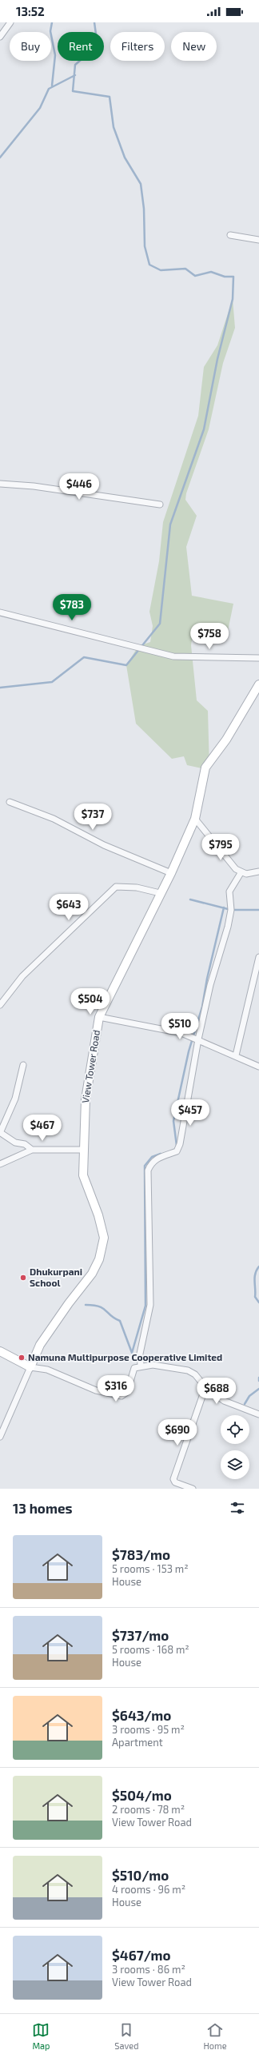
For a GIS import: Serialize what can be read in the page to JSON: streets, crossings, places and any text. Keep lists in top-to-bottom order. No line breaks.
{"streets":{"street":["View Tower Road"]},"places":["Dhukurpani School","Namuna Multipurpose Cooperative Limited"],"page":{"status":"13:52","chip":["Buy","Rent","Filters","New"],"price":["$446","$783","$758","$737","$795","$643","$504","$510","$457","$467","$316","$688","$690"],"heading":"13 homes","list":[{"name":"$783/mo","note":"5 rooms · 153 m² · House"},{"name":"$737/mo","note":"5 rooms · 168 m² · House"},{"name":"$643/mo","note":"3 rooms · 95 m² · Apartment"},{"name":"$504/mo","note":"2 rooms · 78 m² · View Tower Road"},{"name":"$510/mo","note":"4 rooms · 96 m² · House"},{"name":"$467/mo","note":"3 rooms · 86 m² · View Tower Road"}],"tabs":["Map","Saved","Home"]}}
